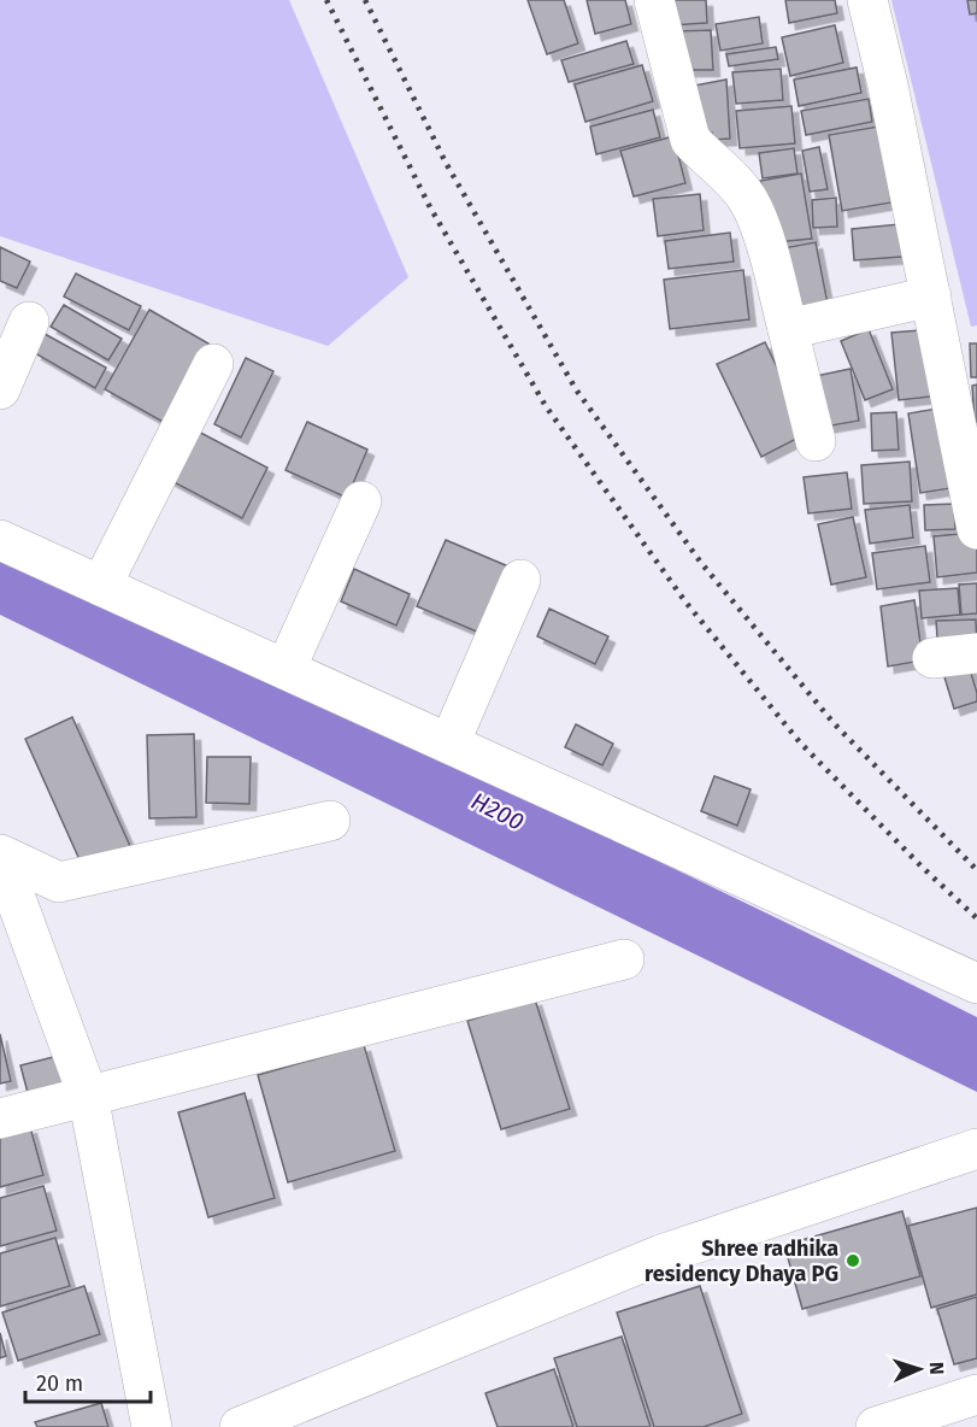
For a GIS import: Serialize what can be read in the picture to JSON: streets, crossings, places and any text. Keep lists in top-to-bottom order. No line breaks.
{"water":["H200"],"places":["Shree radhika residency Dhaya PG"],"scale_bar":"20 m","north":"right"}
